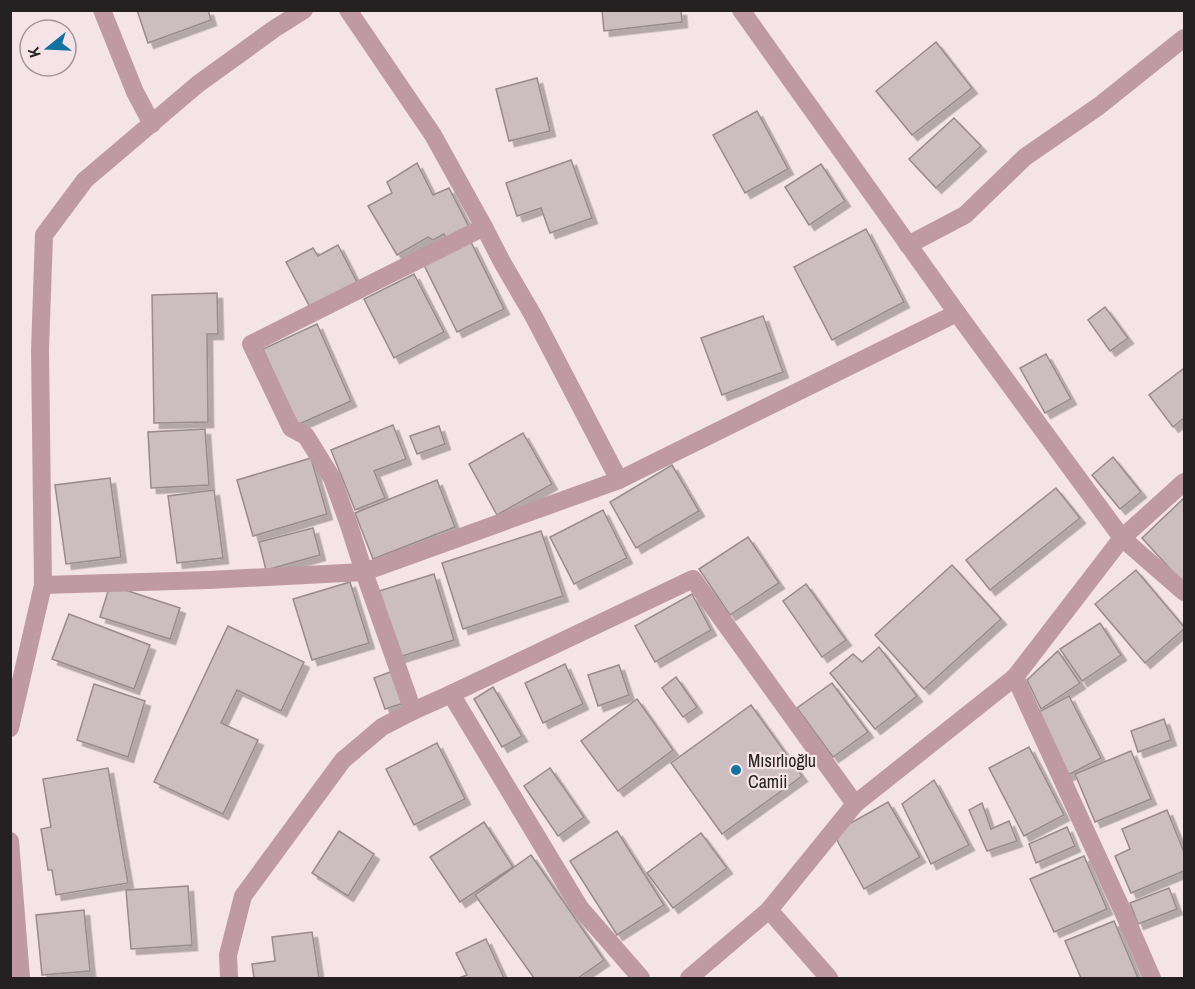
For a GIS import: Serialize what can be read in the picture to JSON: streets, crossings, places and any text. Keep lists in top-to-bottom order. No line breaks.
{"places":["Mısırlıoğlu Camii"],"north":"left"}
